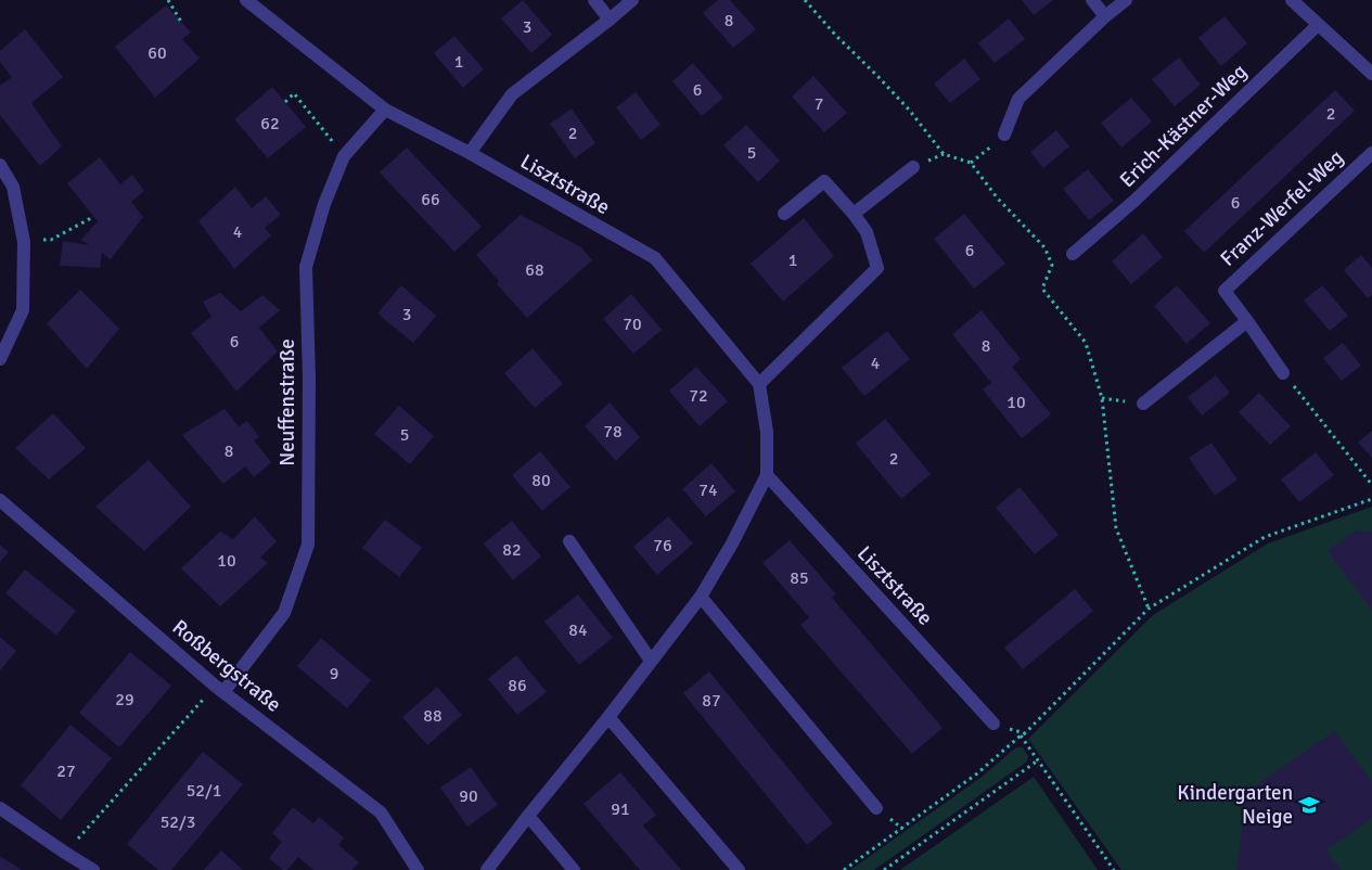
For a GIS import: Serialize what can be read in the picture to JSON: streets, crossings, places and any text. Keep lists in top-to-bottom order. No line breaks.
{"streets":{"street":["Erich-Kästner-Weg","Lisztstraße","Franz-Werfel-Weg","Neuffenstraße","Roßbergstraße"]},"crossings":[["Lisztstraße","Neuffenstraße"],["Neuffenstraße","Roßbergstraße"]],"places":{"school or university":["Kindergarten Neige"]},"house_numbers":["8","3","60","1","6","7","2","62","2","5","66","6","4","6","1","68","3","70","6","8","4","72","10","78","5","8","2","80","74","76","82","10","85","84","9","86","29","87","88","27","52/1","90","91","52/3"]}
